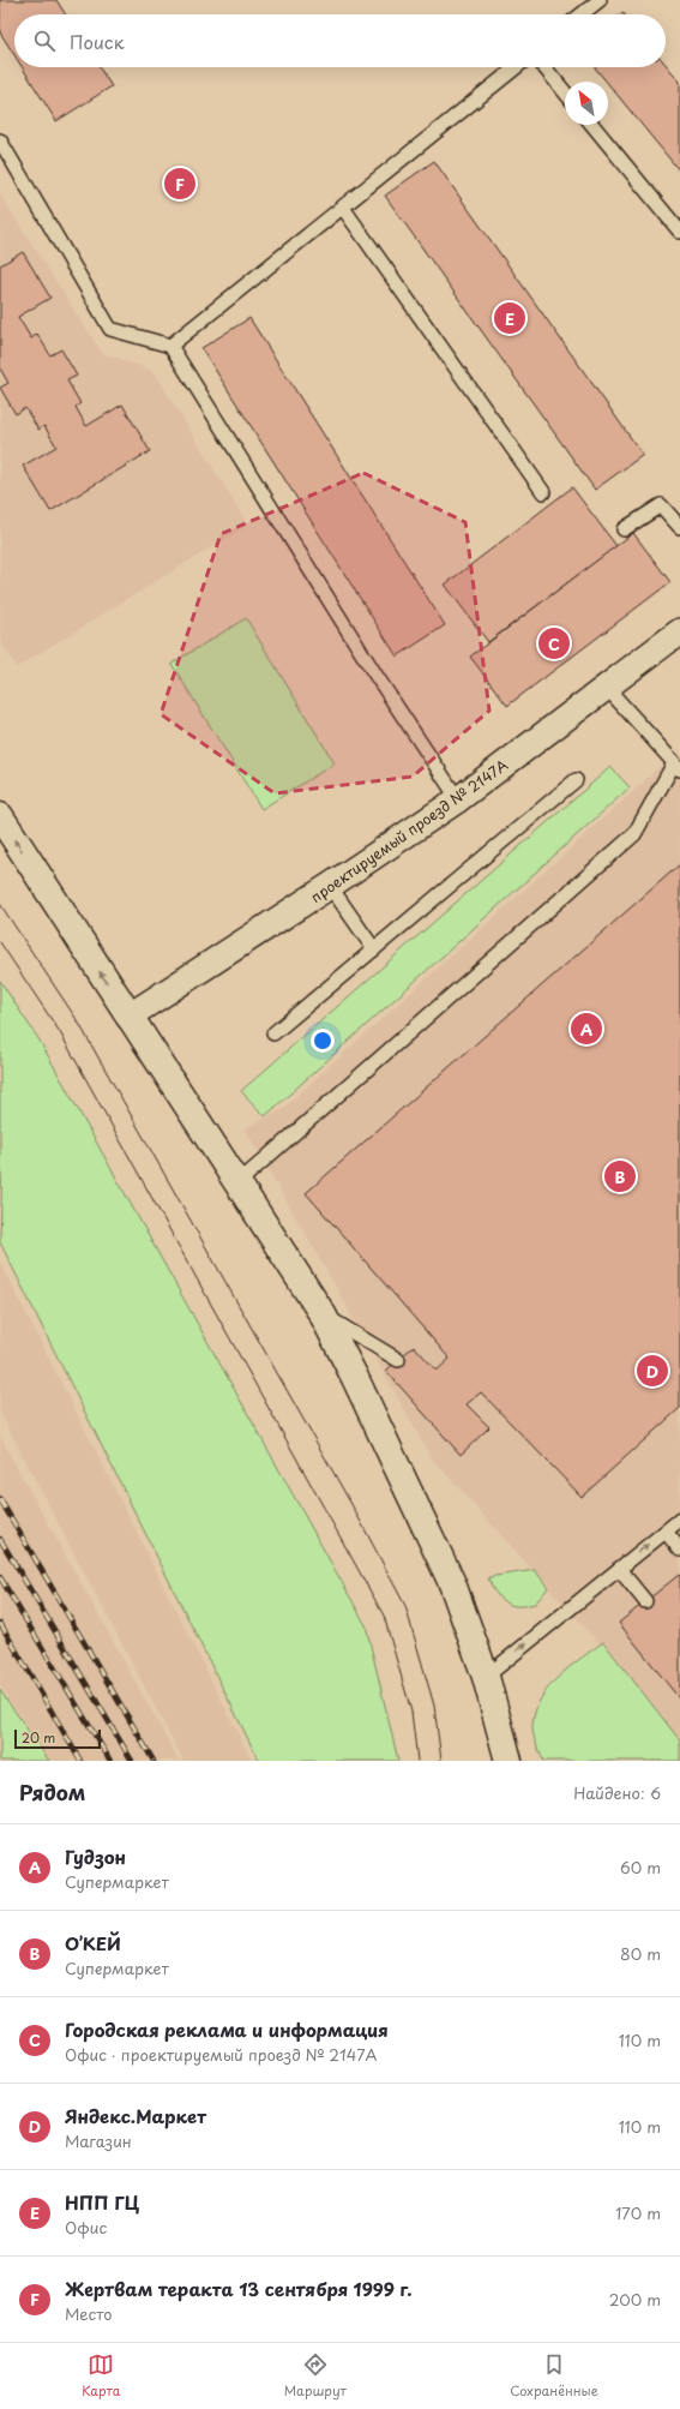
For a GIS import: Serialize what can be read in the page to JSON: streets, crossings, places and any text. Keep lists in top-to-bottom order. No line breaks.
{"streets":{"street":["проектируемый проезд № 2147А"]},"scale_bar":"20 m","north":"top left","page":{"search":"Поиск","pins":["F","E","C","A","B","D"],"scale":"20 m","heading":["Рядом","Найдено: 6"],"list":[{"mark":"A","name":"Гудзон","note":"Супермаркет","value":"60 m"},{"mark":"B","name":"О’КЕЙ","note":"Супермаркет","value":"80 m"},{"mark":"C","name":"Городская реклама и информация","note":"Офис · проектируемый проезд № 2147А","value":"110 m"},{"mark":"D","name":"Яндекс.Маркет","note":"Магазин","value":"110 m"},{"mark":"E","name":"НПП ГЦ","note":"Офис","value":"170 m"},{"mark":"F","name":"Жертвам теракта 13 сентября 1999 г.","note":"Место","value":"200 m"}],"nav":["Карта","Маршрут","Сохранённые"]}}
